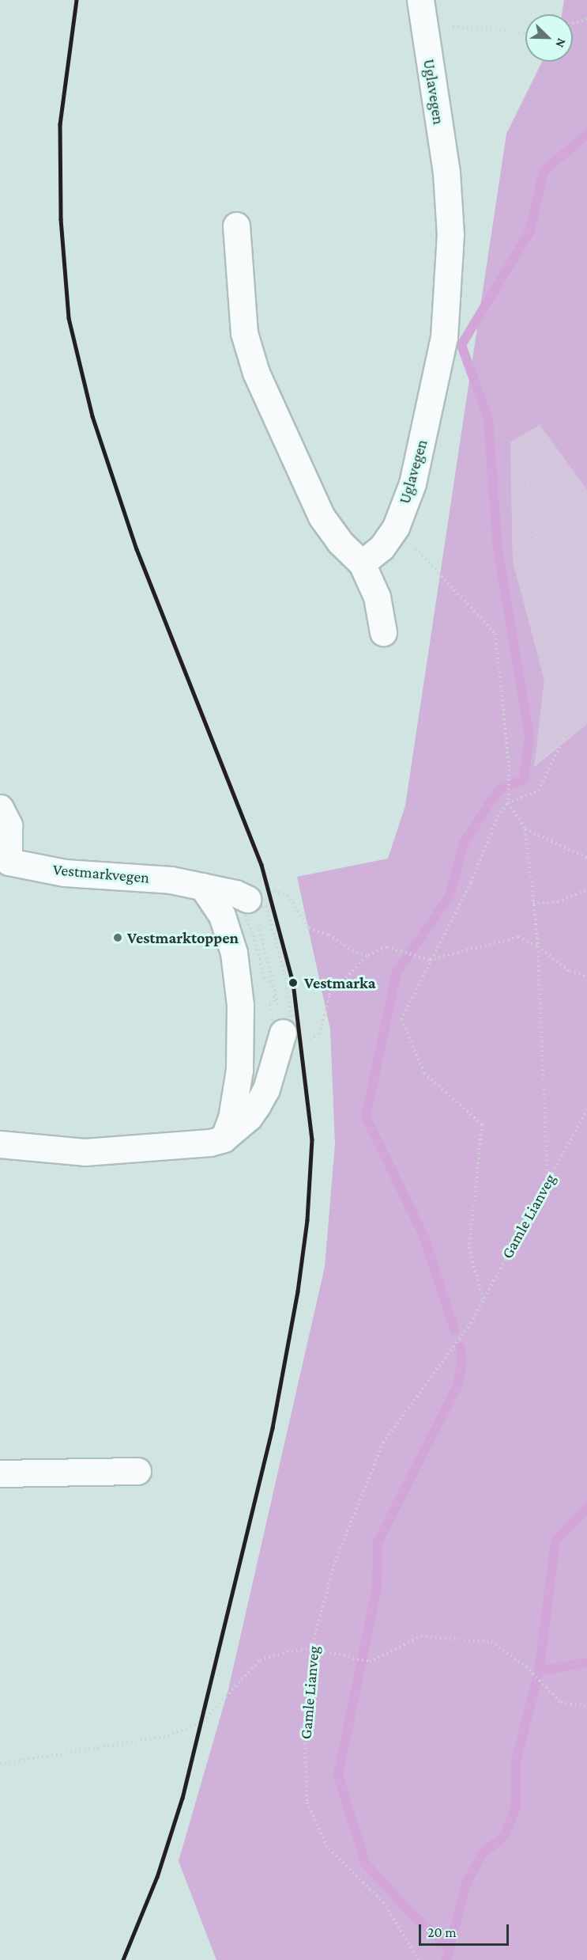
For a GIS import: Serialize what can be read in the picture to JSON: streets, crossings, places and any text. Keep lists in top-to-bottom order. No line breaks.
{"streets":{"street":["Uglavegen","Vestmarkvegen"],"path":["Gamle Lianveg"]},"places":["Vestmarktoppen","Vestmarka"],"scale_bar":"20 m","north":"bottom right"}
